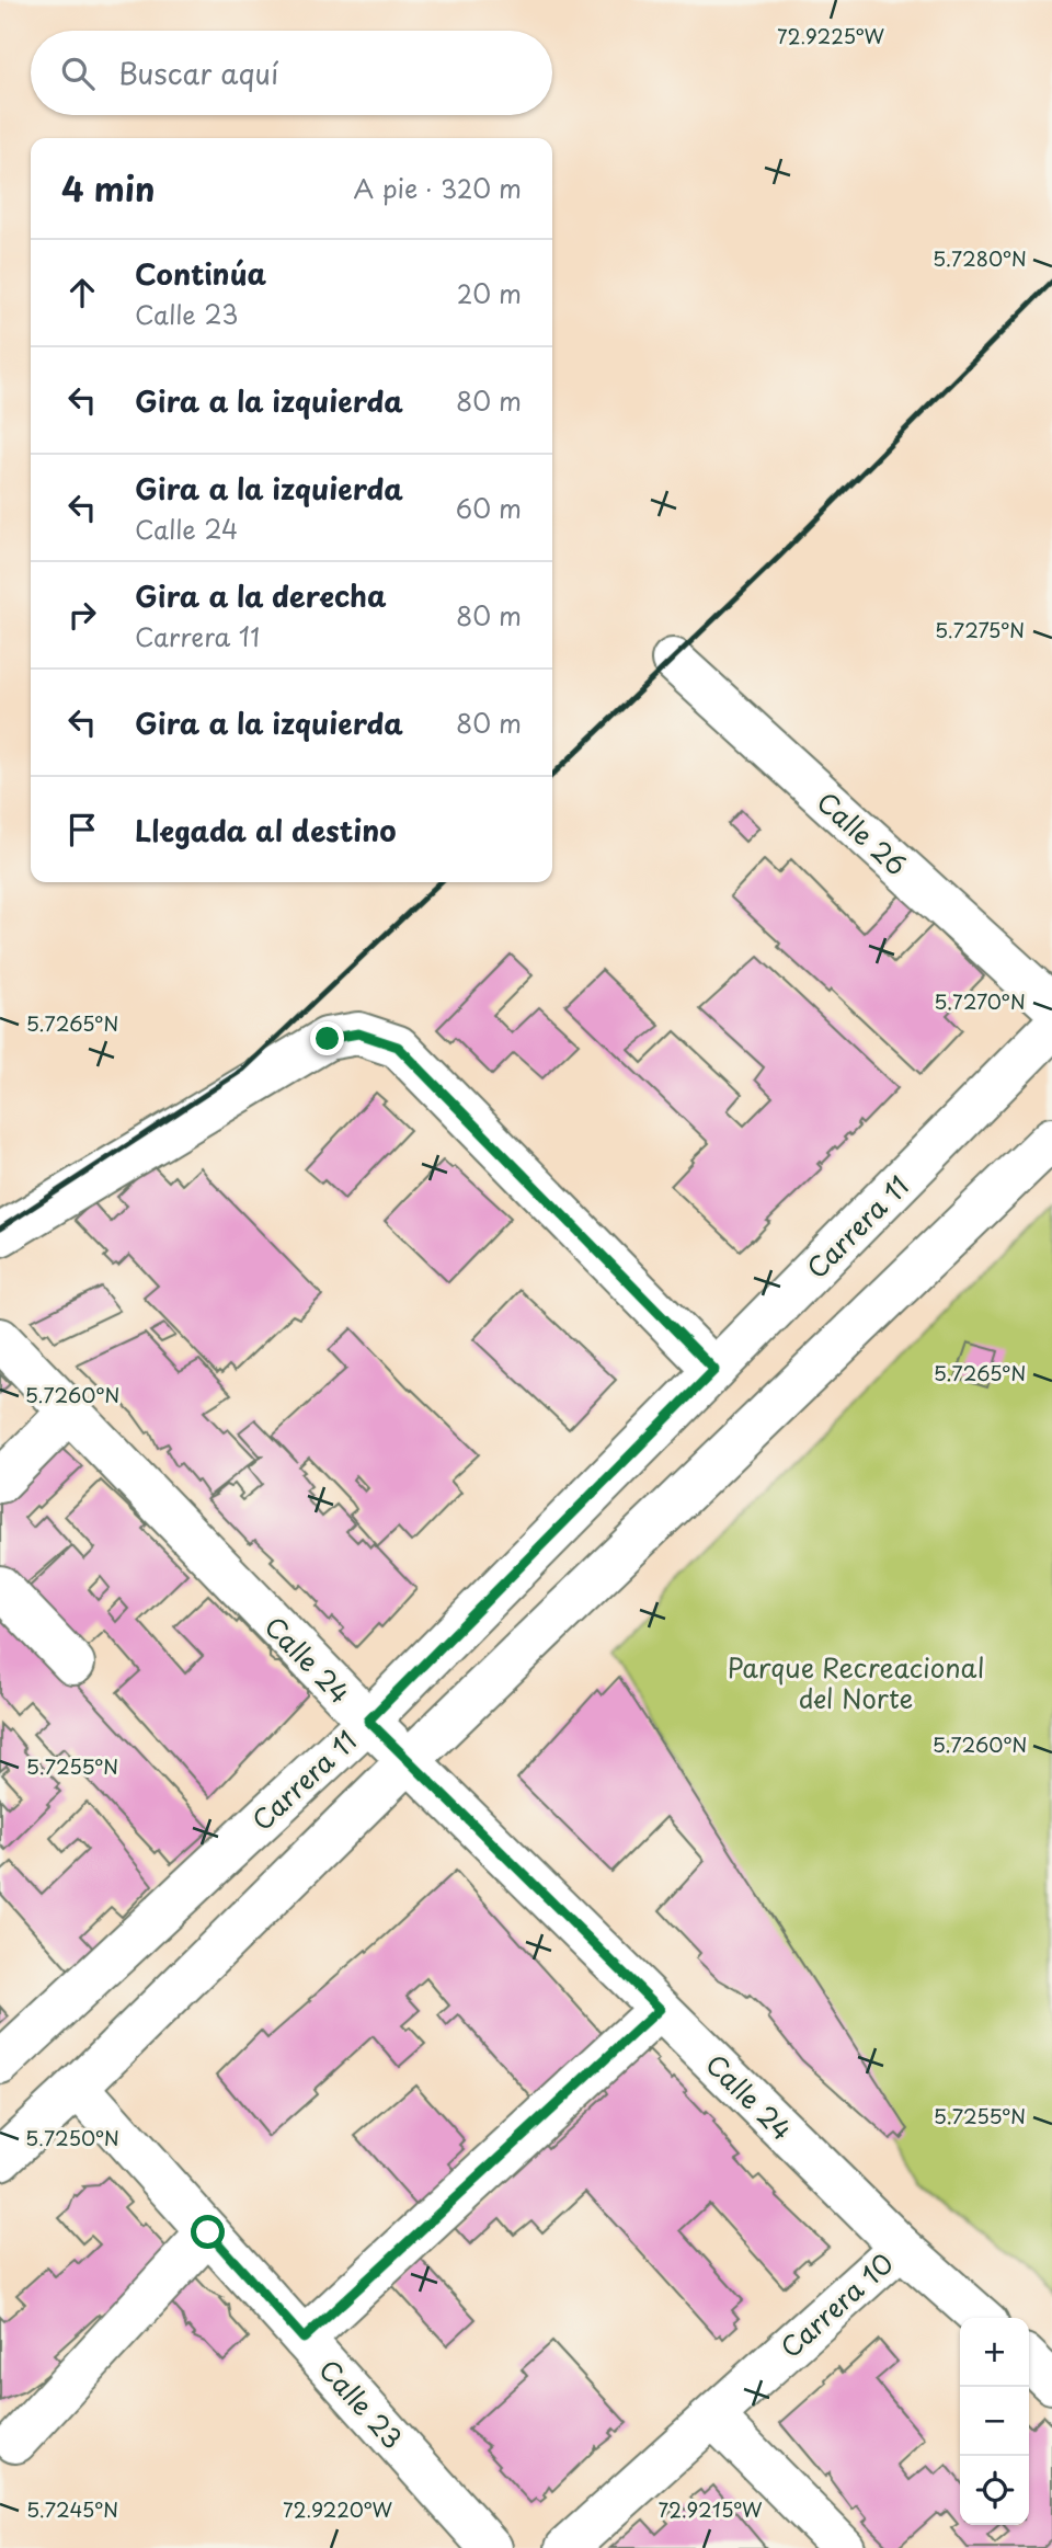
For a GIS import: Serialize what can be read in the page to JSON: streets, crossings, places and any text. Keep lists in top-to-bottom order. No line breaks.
{"streets":{"street":["Calle 26","Carrera 11","Calle 24","Carrera 10","Calle 23"]},"crossings":[["Carrera 11","Calle 24"],["Calle 24","Carrera 10"]],"parks":["Parque Recreacional del Norte"],"page":{"search":"Buscar aquí","heading":["4 min","A pie · 320 m"],"list":[["Continúa","Calle 23","20 m"],["Gira a la izquierda","80 m"],["Gira a la izquierda","Calle 24","60 m"],["Gira a la derecha","Carrera 11","80 m"],["Gira a la izquierda","80 m"],"Llegada al destino"],"map_buttons":["+","−"]},"coordinates":["72.9225°W","5.7280°N","5.7275°N","5.7270°N","5.7265°N","5.7260°N","5.7255°N","5.7250°N","5.7245°N","72.9220°W","72.9215°W"]}
